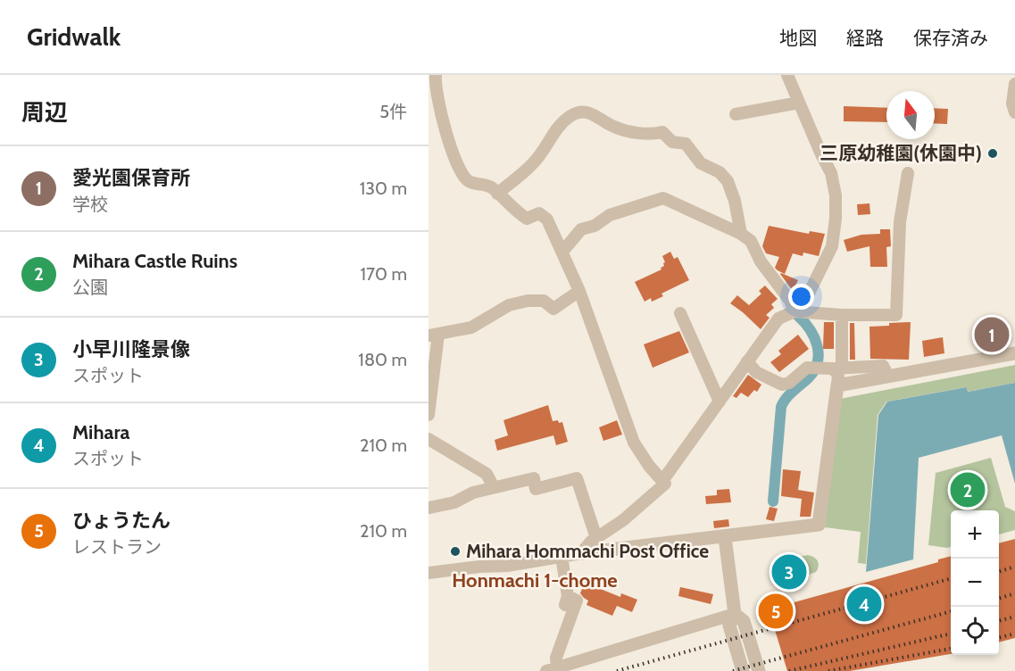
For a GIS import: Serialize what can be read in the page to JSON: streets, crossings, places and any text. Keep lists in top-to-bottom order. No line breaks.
{"districts":["Honmachi 1-chome"],"places":["三原幼稚園(休園中)","Mihara Hommachi Post Office"],"north":"top","page":{"header":"Gridwalk","nav":["地図","経路","保存済み"],"heading":["周辺","5件"],"list":[{"mark":"1","name":"愛光園保育所","note":"学校","value":"130 m"},{"mark":"2","name":"Mihara Castle Ruins","note":"公園","value":"170 m"},{"mark":"3","name":"小早川隆景像","note":"スポット","value":"180 m"},{"mark":"4","name":"Mihara","note":"スポット","value":"210 m"},{"mark":"5","name":"ひょうたん","note":"レストラン","value":"210 m"}],"pins":["1","2","3","4","5"],"map_buttons":["+","−"]}}
